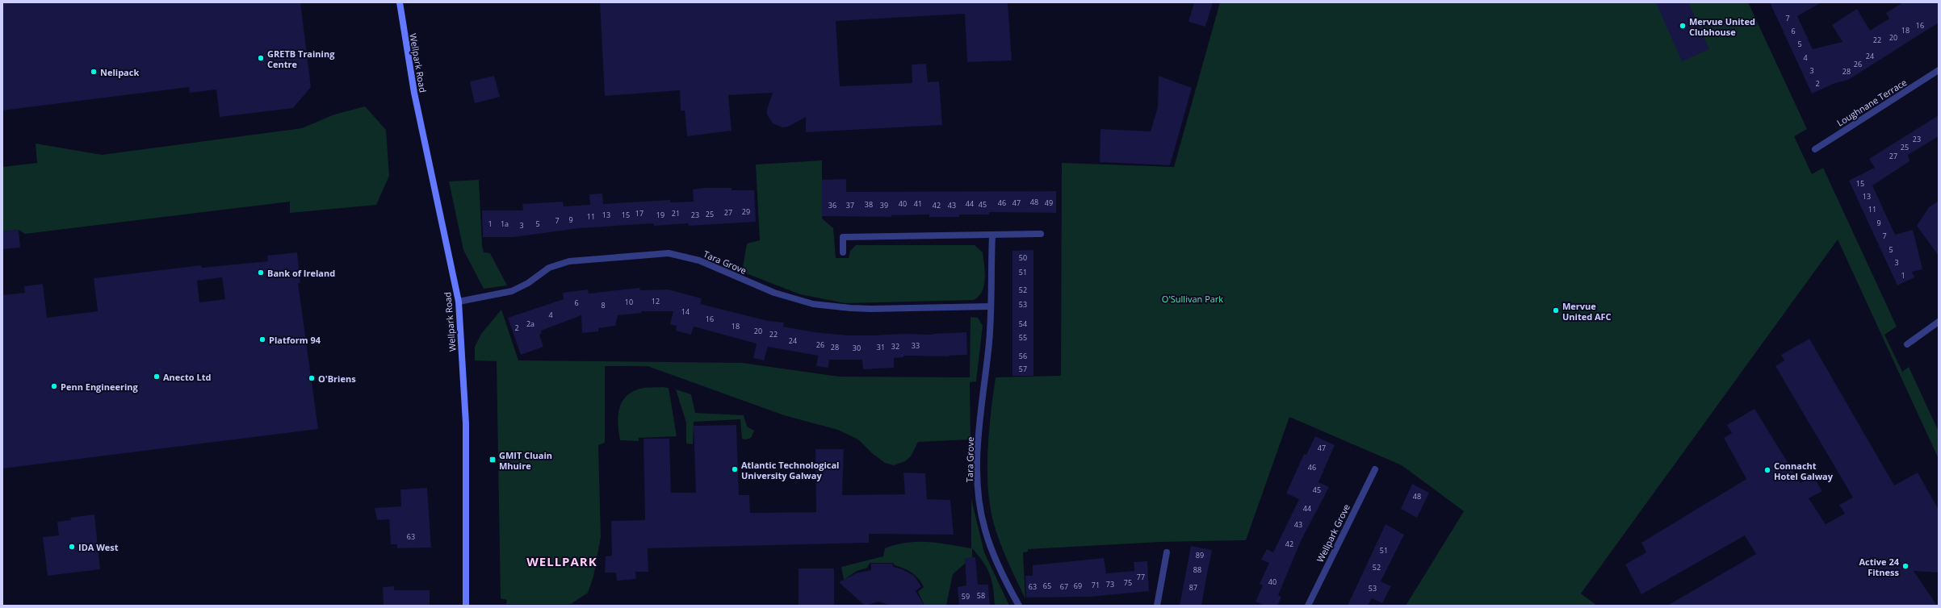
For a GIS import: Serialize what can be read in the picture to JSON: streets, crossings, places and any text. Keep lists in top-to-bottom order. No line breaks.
{"streets":{"main road":["Wellpark Road"],"street":["Loughnane Terrace","Tara Grove","Wellpark Grove"]},"crossings":[["Wellpark Road","Tara Grove"]],"districts":["WELLPARK"],"parks":["O'Sullivan Park"],"places":{"other":["Mervue United Clubhouse","GRETB Training Centre","Nelipack","Bank of Ireland","Mervue United AFC","Platform 94","Anecto Ltd","O'Briens","Penn Engineering","Atlantic Technological University Galway","Connacht Hotel Galway","IDA West","Active 24 Fitness"],"transit":["GMIT Cluain Mhuire"]},"house_numbers":["7","16","18","6","20","22","5","24","4","26","3","28","2","23","25","27","15","13","48","46","47","49","40","41","44","38","45","36","37","39","42","43","11","29","27","17","21","25","13","15","19","23","11","9","7","9","1","1a","5","3","7","5","50","3","51","1","52","12","10","6","53","8","14","4","16","2a","54","18","2","20","22","55","24","26","33","32","28","31","30","56","57","47","46","45","48","44","43","63","42","51","89","52","88","77","40","75","73","71","65","69","63","67","87","53","58","59"]}
